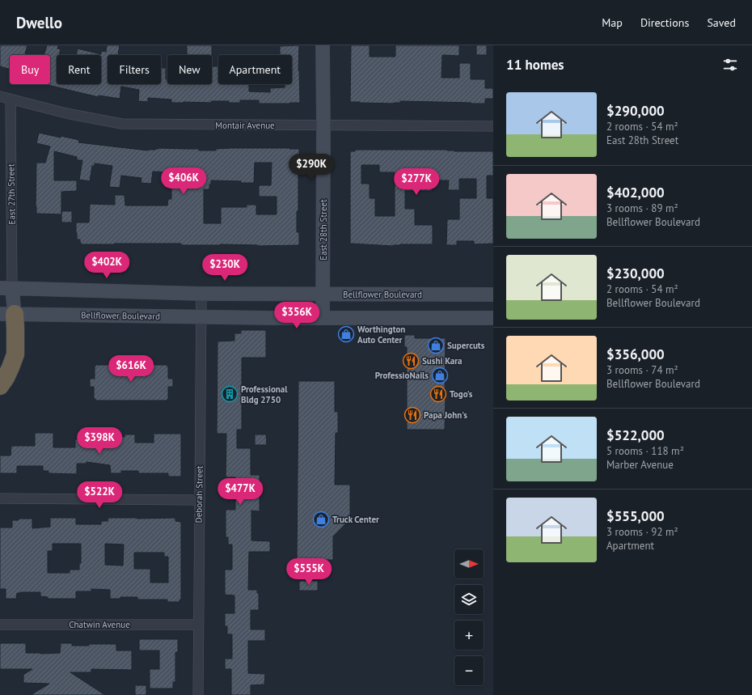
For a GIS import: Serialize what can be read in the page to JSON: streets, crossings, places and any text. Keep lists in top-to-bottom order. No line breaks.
{"streets":{"main road":["East 28th Street","Bellflower Boulevard"],"street":["Montair Avenue","East 27th Street","Deborah Street","Chatwin Avenue"]},"crossings":[["Montair Avenue","East 27th Street"],["Montair Avenue","East 28th Street"],["East 27th Street","Bellflower Boulevard"],["East 28th Street","Bellflower Boulevard"],["Bellflower Boulevard","Deborah Street"],["Deborah Street","Chatwin Avenue"]],"places":{"shop":["Worthington Auto Center","Supercuts","ProfessioNails","Truck Center"],"restaurant":["Sushi Kara","Togo's","Papa John's"],"building":["Professional Bldg 2750"]},"north":"right","page":{"header":"Dwello","nav":["Map","Directions","Saved"],"heading":"11 homes","chip":["Buy","Rent","Filters","New","Apartment"],"list":[{"name":"$290,000","note":"2 rooms · 54 m² · East 28th Street"},{"name":"$402,000","note":"3 rooms · 89 m² · Bellflower Boulevard"},{"name":"$230,000","note":"2 rooms · 54 m² · Bellflower Boulevard"},{"name":"$356,000","note":"3 rooms · 74 m² · Bellflower Boulevard"},{"name":"$522,000","note":"5 rooms · 118 m² · Marber Avenue"},{"name":"$555,000","note":"3 rooms · 92 m² · Apartment"}],"price":["$290K","$406K","$277K","$402K","$230K","$356K","$616K","$398K","$477K","$522K","$555K"],"map_buttons":["+","−"]}}
